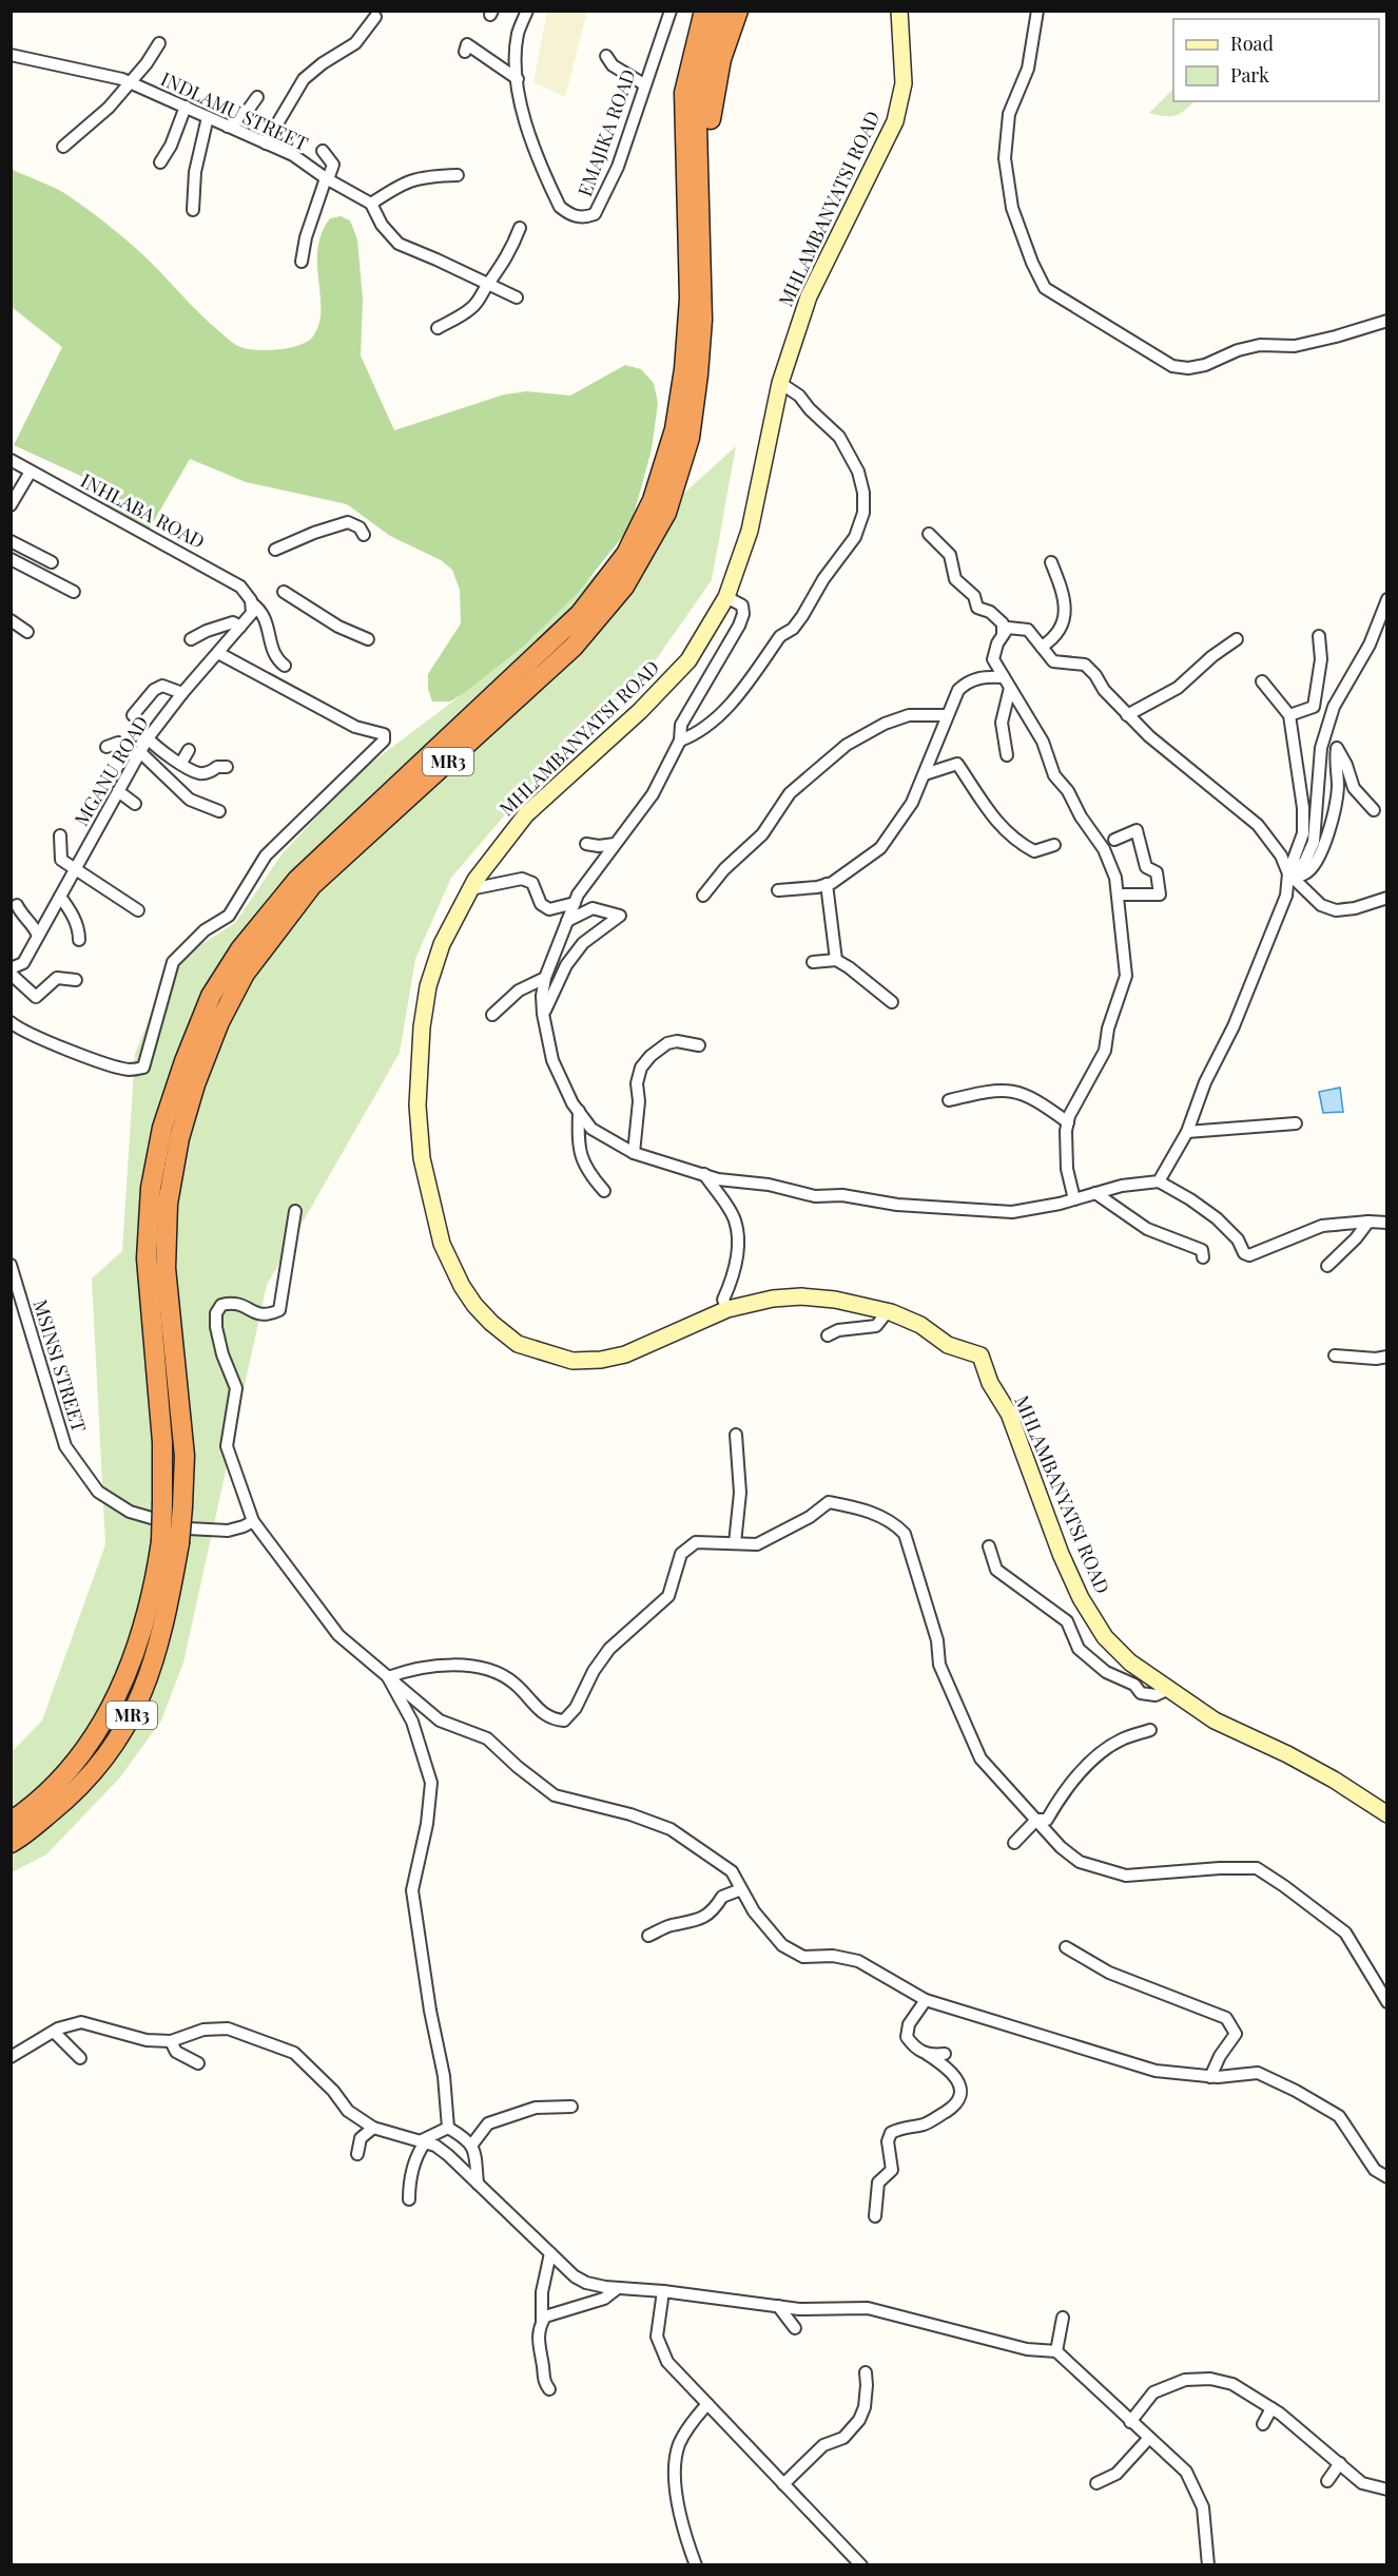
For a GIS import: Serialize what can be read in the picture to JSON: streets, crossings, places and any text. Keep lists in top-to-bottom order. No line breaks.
{"streets":{"highway":["MR3"],"main road":["MHLAMBANYATSI ROAD"],"street":["INDLAMU STREET","EMAJIKA ROAD","INHLABA ROAD","MGANU ROAD","MSINSI STREET"]},"crossings":[["INHLABA ROAD","MGANU ROAD"]],"legend":["Road","Park"]}
